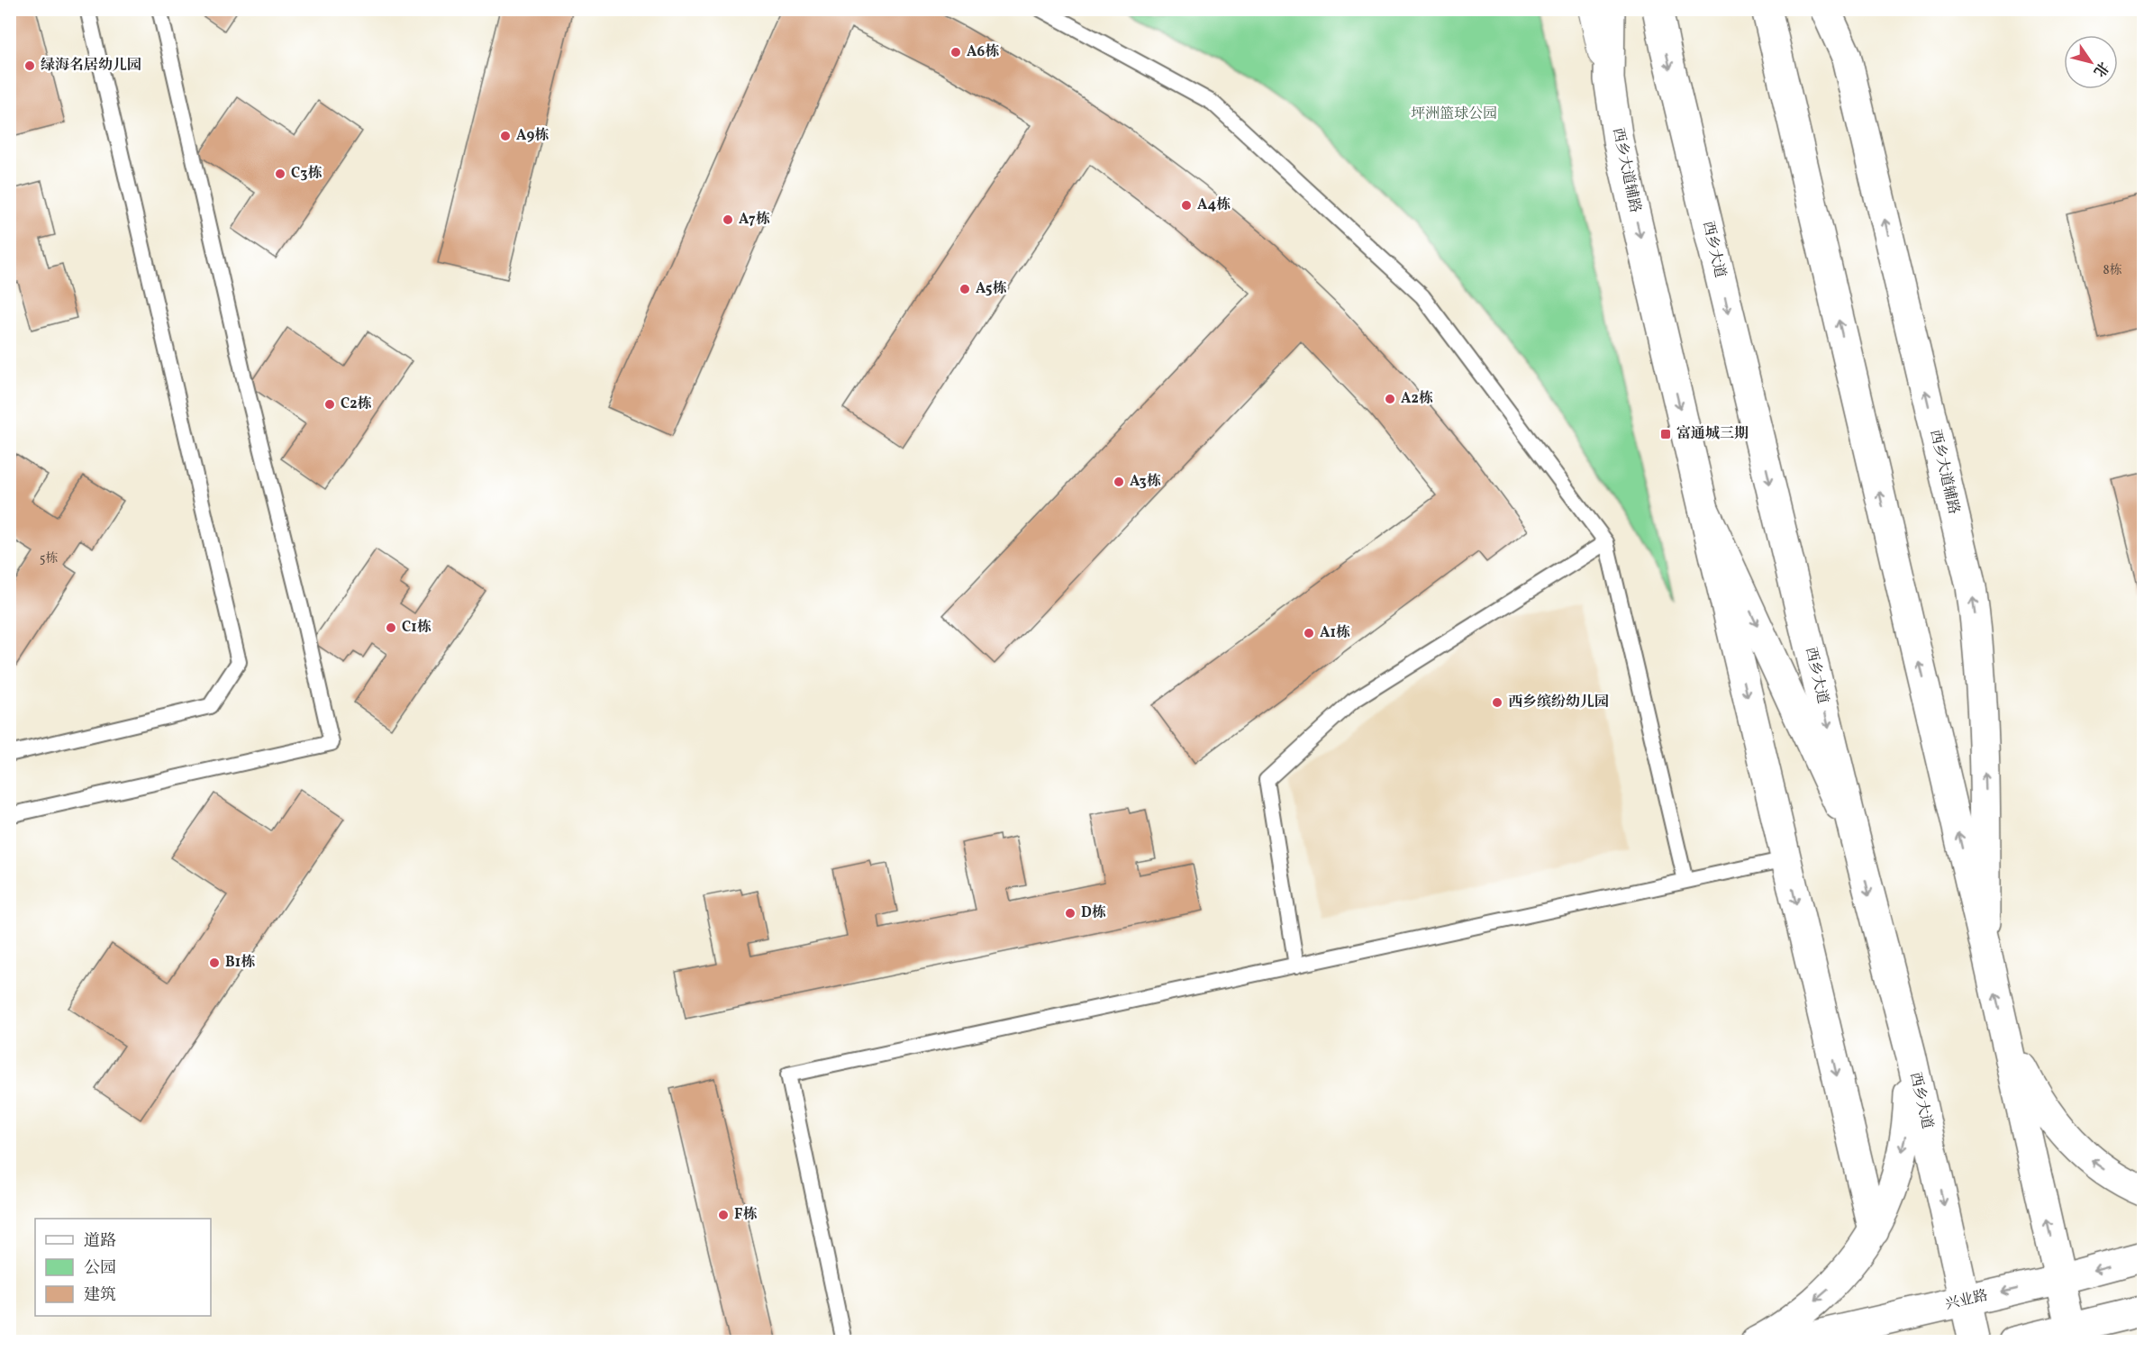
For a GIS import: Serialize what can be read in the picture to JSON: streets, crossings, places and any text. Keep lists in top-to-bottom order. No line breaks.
{"streets":{"main road":["西乡大道辅路","西乡大道","兴业路"]},"crossings":[["西乡大道辅路","西乡大道"],["西乡大道","兴业路"]],"parks":["坪洲篮球公园"],"places":{"other":["A6栋","绿海名居幼儿园","A9栋","C3栋","A4栋","A7栋","A5栋","A2栋","C2栋","A3栋","C1栋","A1栋","西乡缤纷幼儿园","D栋","B1栋","F栋"],"transit":["富通城三期"]},"house_numbers":["8栋","5栋"],"legend":["道路","公园","建筑"],"north":"bottom right"}
